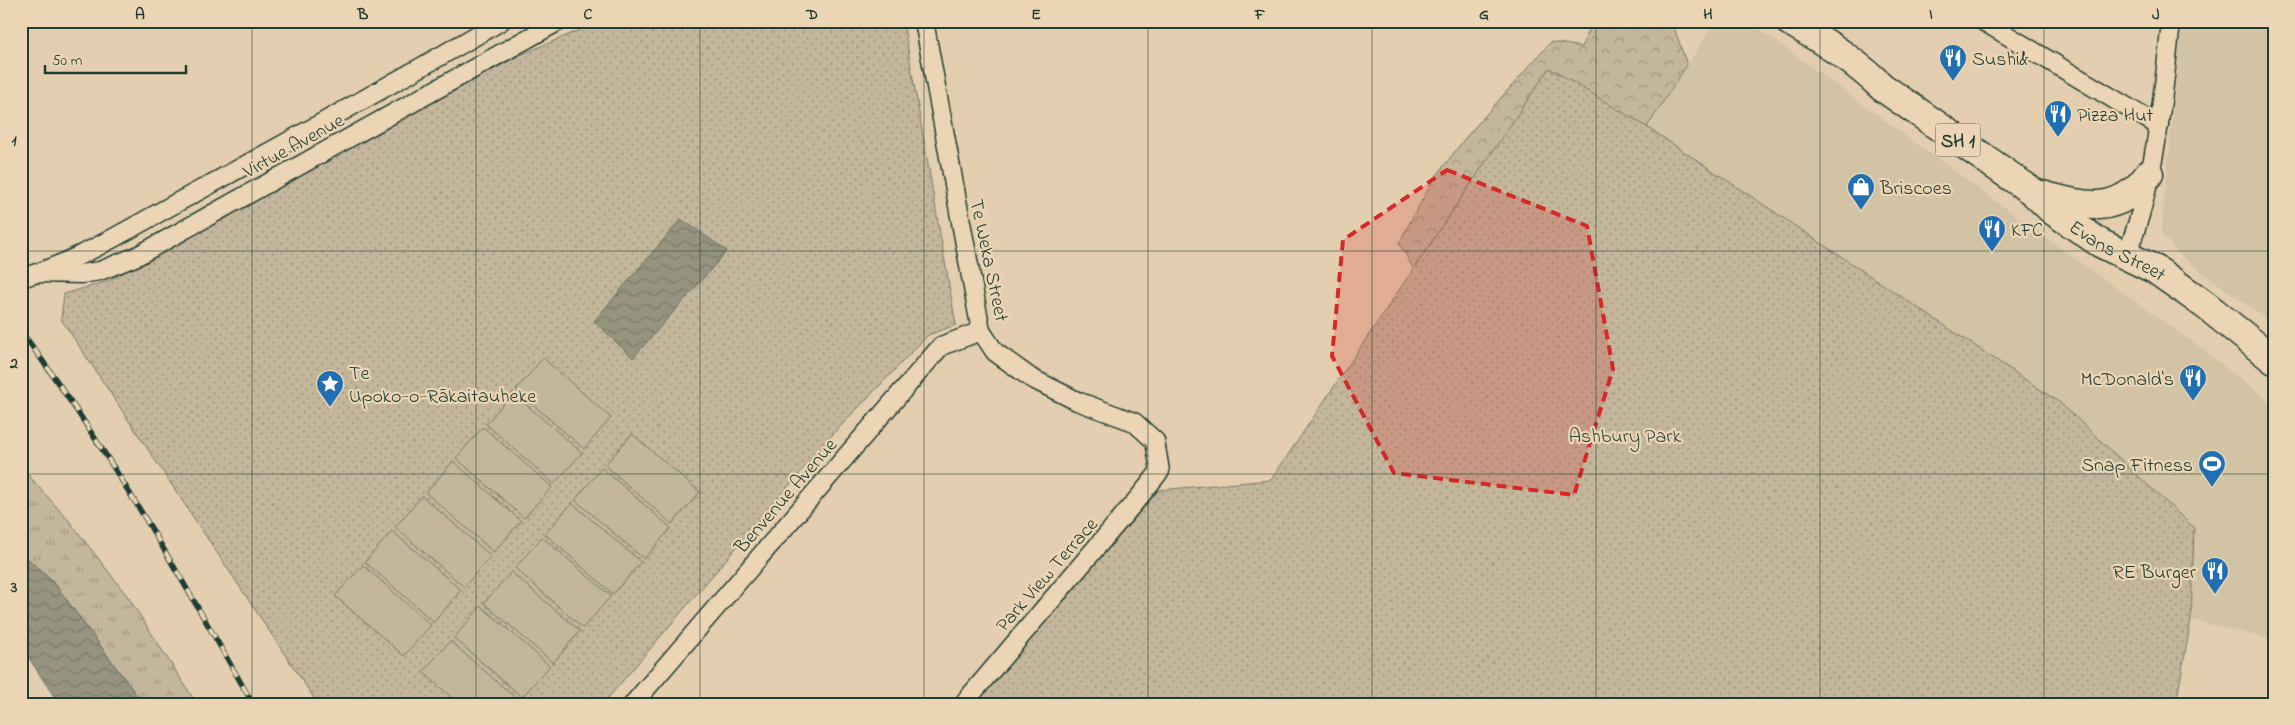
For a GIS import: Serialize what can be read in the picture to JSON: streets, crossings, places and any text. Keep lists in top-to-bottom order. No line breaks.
{"streets":{"highway":["SH 1","Evans Street"],"street":["Virtue Avenue","Te Weka Street","Benvenue Avenue","Park View Terrace"]},"crossings":[["Te Weka Street","Benvenue Avenue"],["Te Weka Street","Park View Terrace"]],"parks":["Ashbury Park"],"places":{"restaurant":["Sushi&","Pizza Hut","KFC","McDonald's","RE Burger"],"shop":["Briscoes"],"place":["Te Upoko-o-Rākaitauheke"],"sports":["Snap Fitness"]},"scale_bar":"50 m","grid":{"columns":["A","B","C","D","E","F","G","H","I","J"],"rows":["1","2","3"]}}
